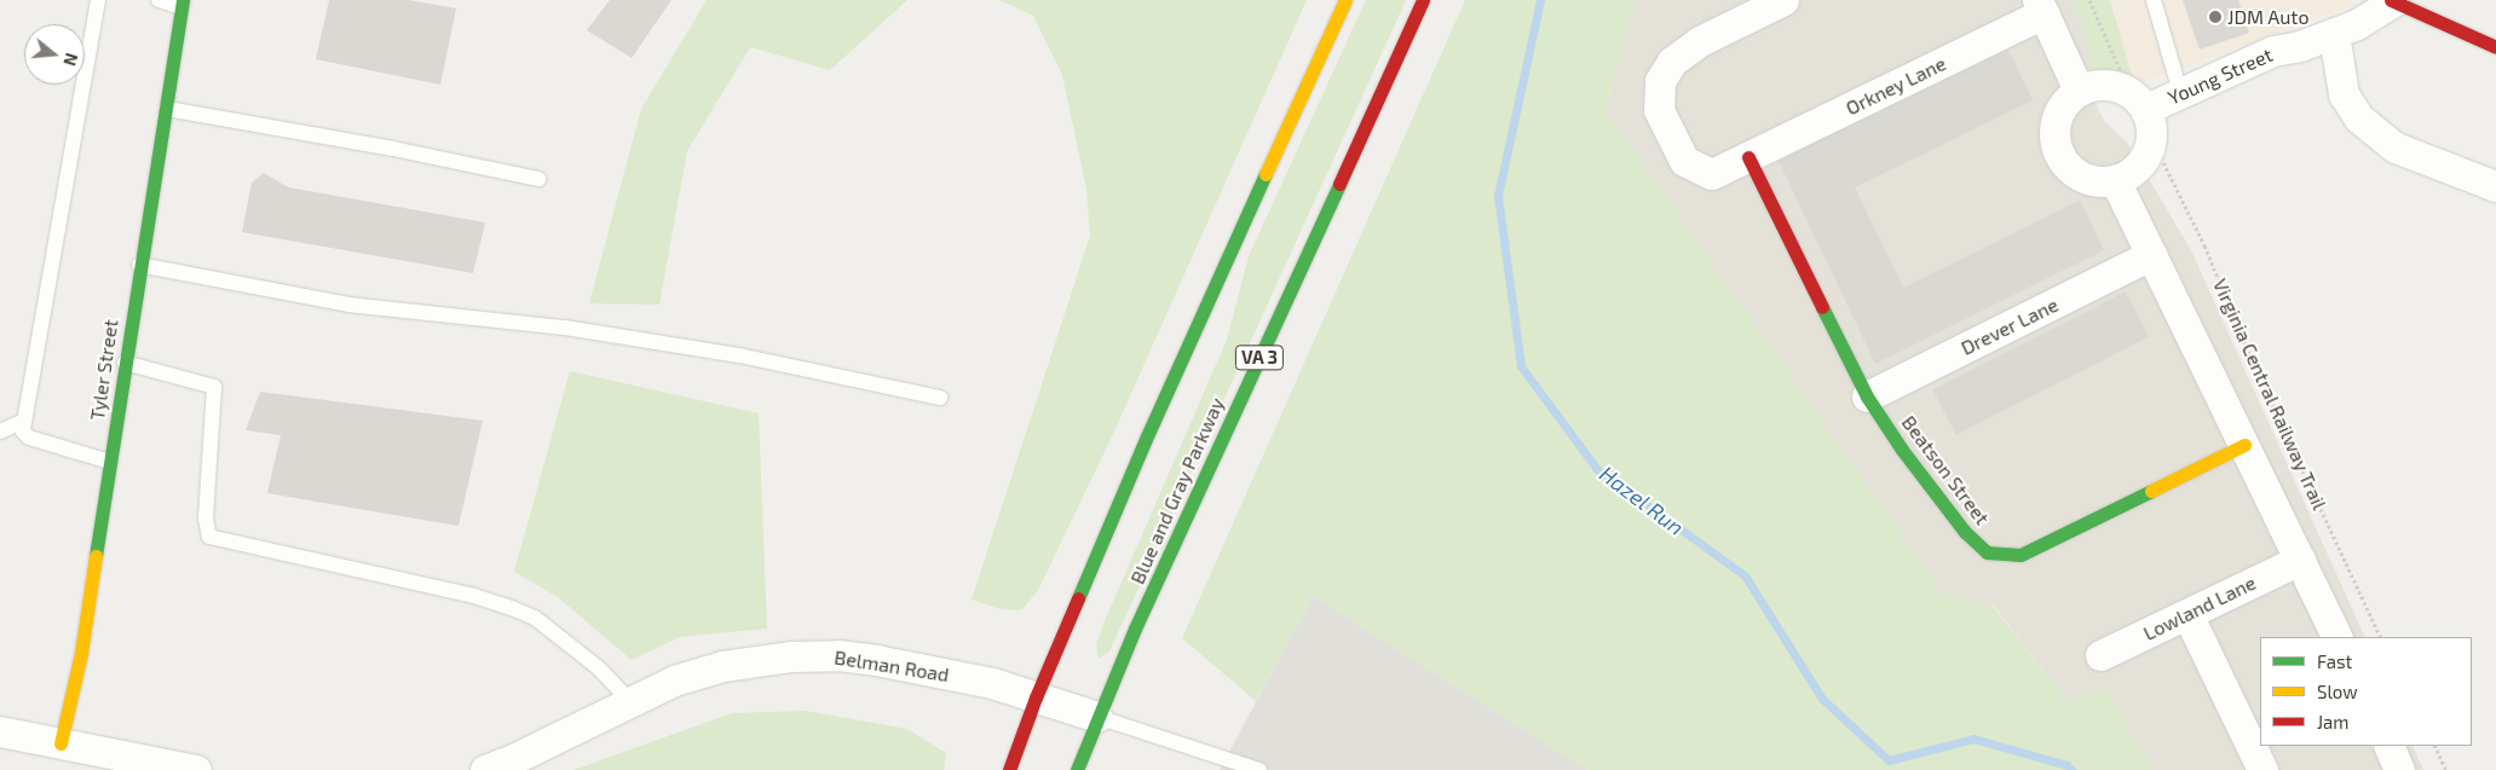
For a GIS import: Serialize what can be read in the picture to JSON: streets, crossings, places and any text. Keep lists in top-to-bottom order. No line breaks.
{"streets":{"main road":["VA 3","Tyler Street","Beatson Street","Blue and Gray Parkway"],"street":["Young Street","Orkney Lane","Drever Lane","Lowland Lane","Belman Road"],"path":["Virginia Central Railway Trail"]},"crossings":[["Orkney Lane","Beatson Street"],["Drever Lane","Beatson Street"],["Blue and Gray Parkway","Belman Road"]],"water":["Hazel Run"],"places":["JDM Auto"],"legend":["Fast","Slow","Jam"],"north":"right"}
